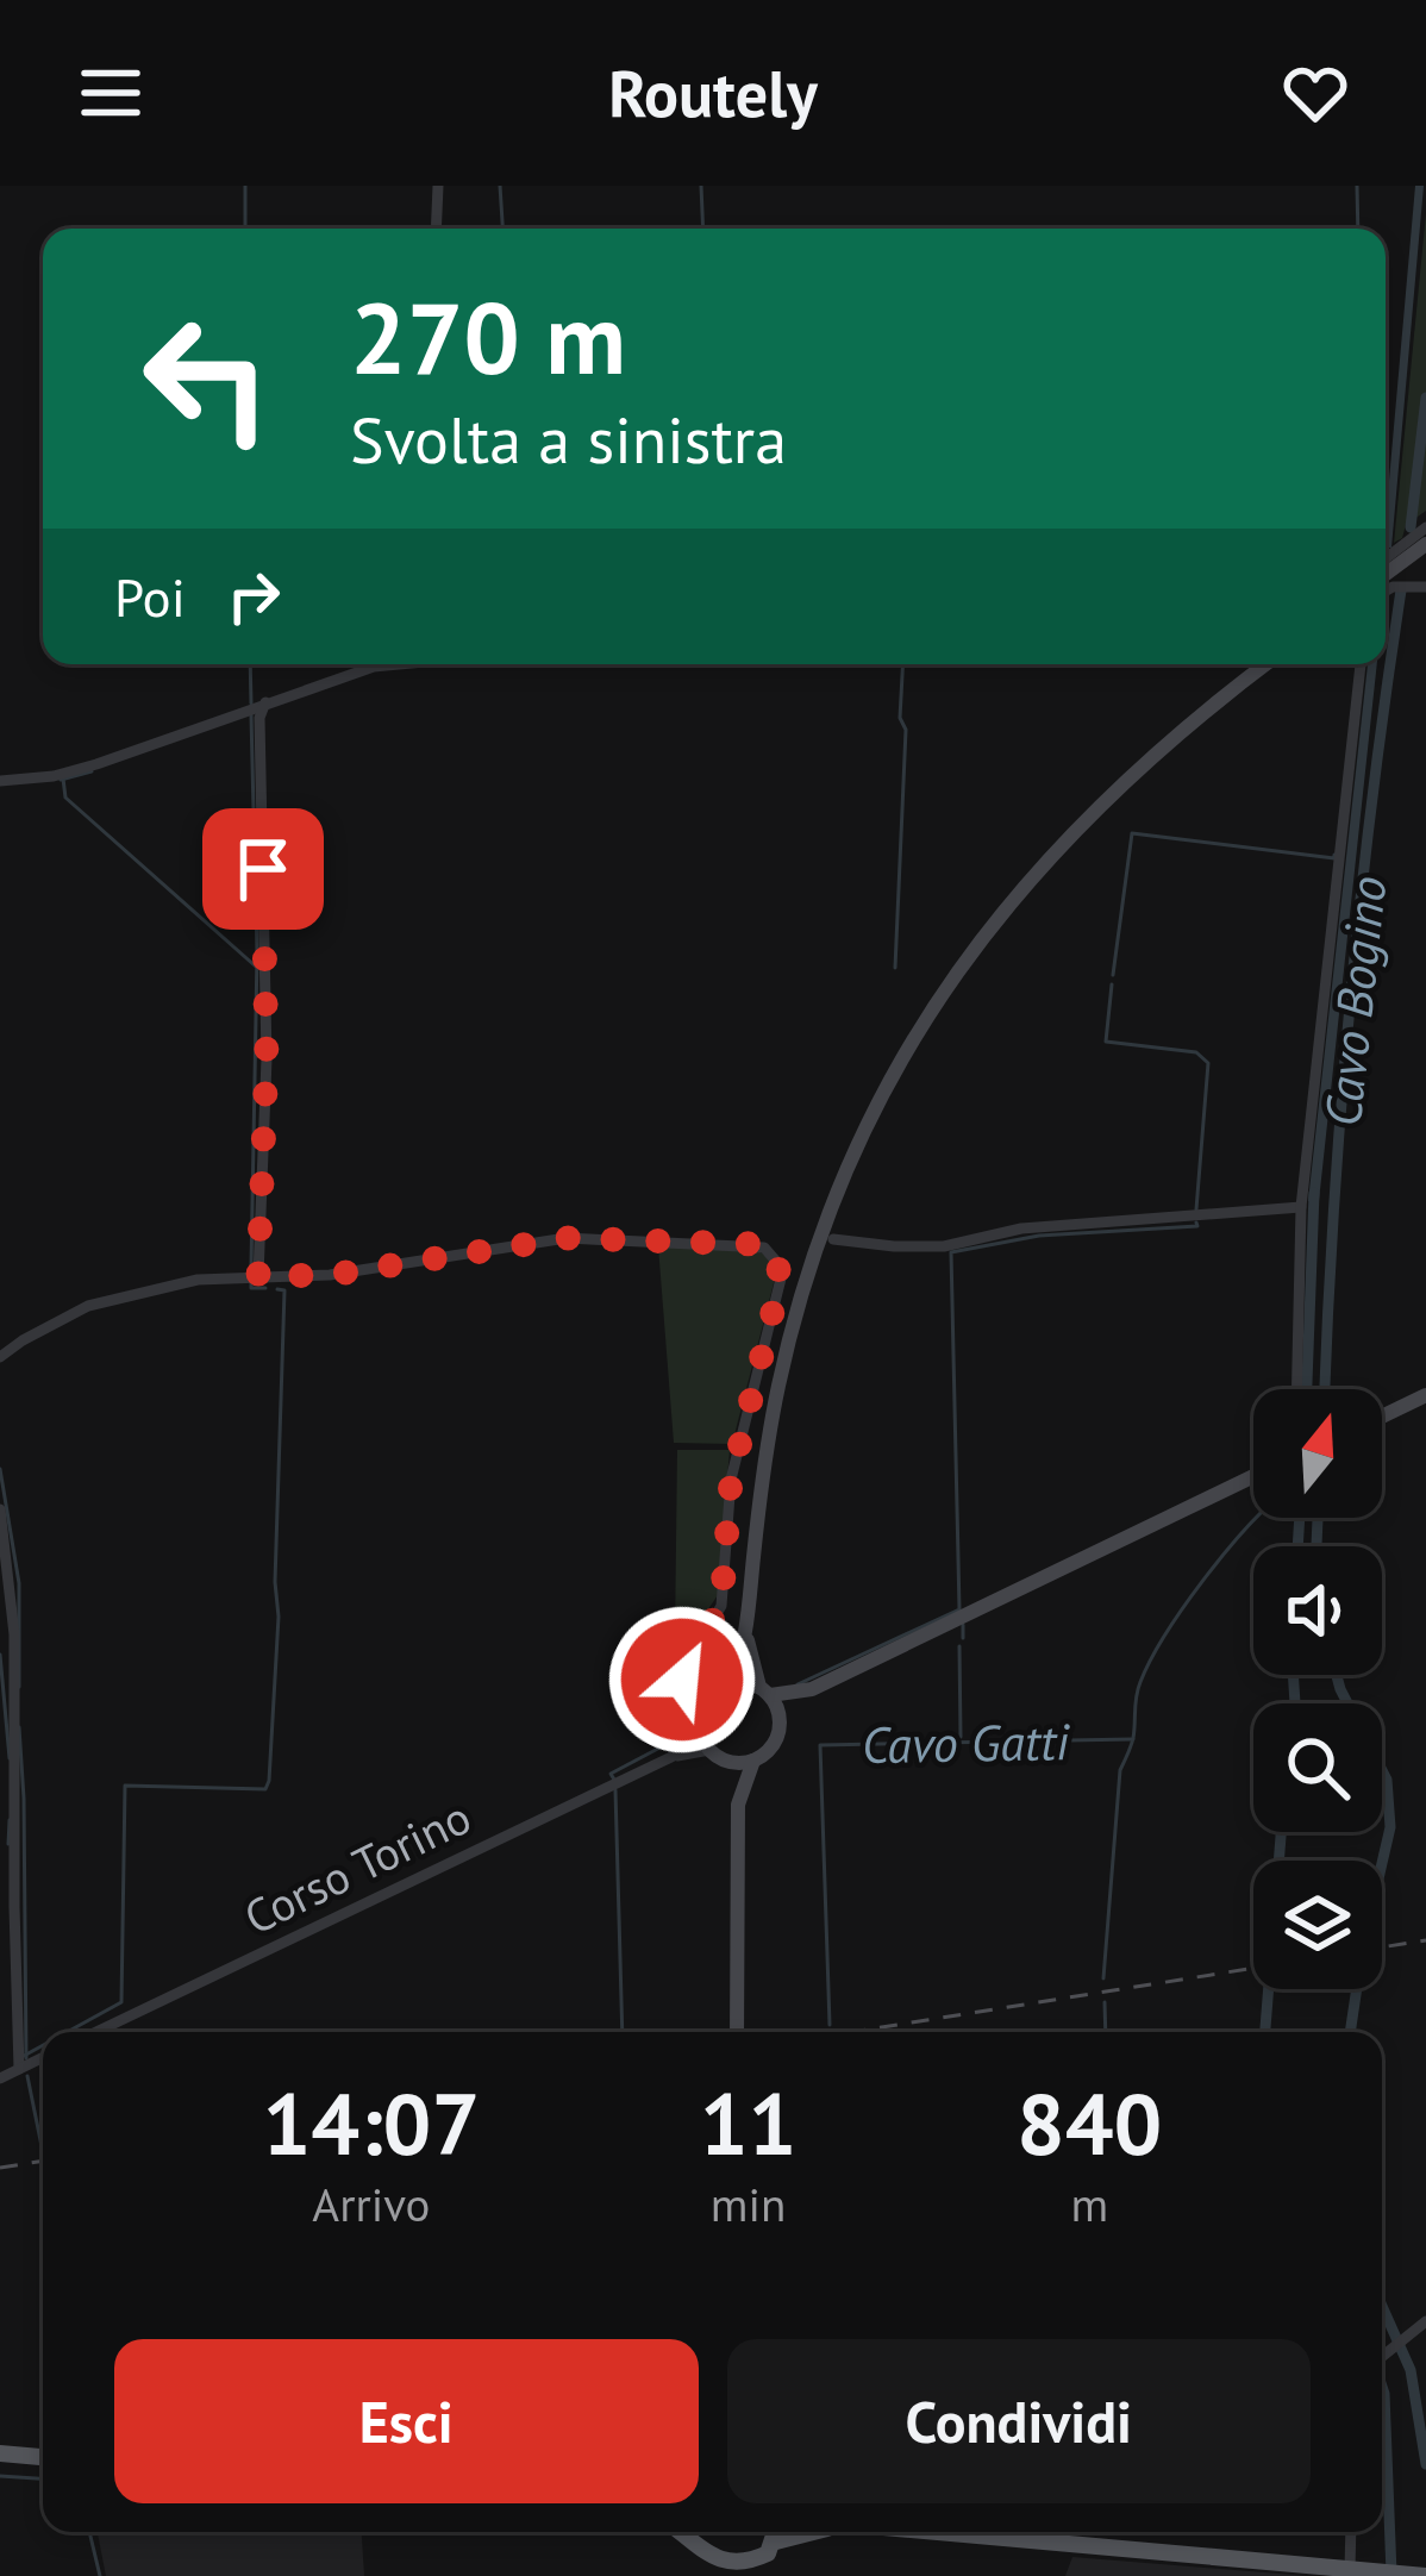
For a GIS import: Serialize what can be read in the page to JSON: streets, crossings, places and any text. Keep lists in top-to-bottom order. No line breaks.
{"streets":{"street":["Corso Torino"]},"water":["Cavo Bogino","Cavo Gatti"],"north":"top","page":{"header":"Routely","turn":["270 m","Svolta a sinistra"],"then":"Poi","eta":["14:07","Arrivo","11","min","840","m"],"buttons":["Esci","Condividi"]}}
